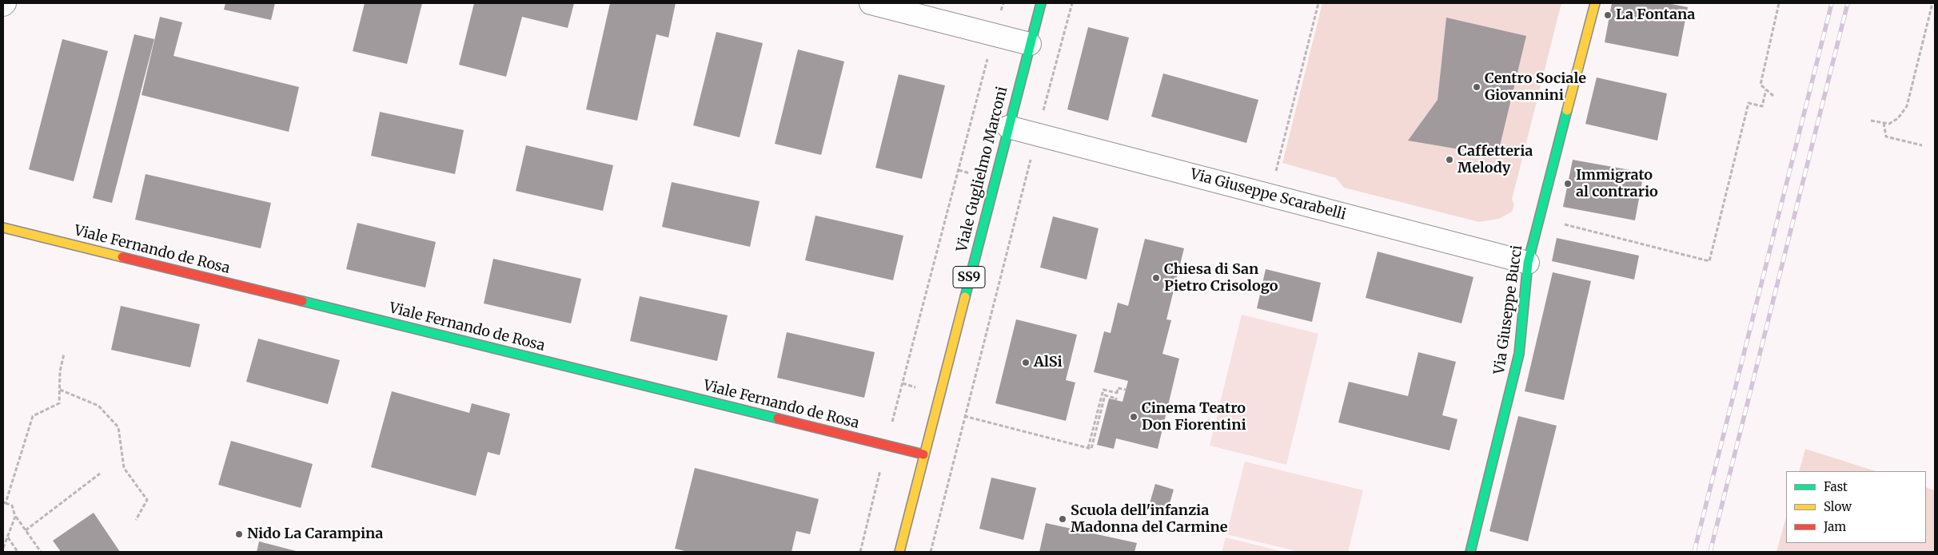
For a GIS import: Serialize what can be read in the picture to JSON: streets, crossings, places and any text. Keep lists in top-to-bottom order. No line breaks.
{"streets":{"street":["Viale Guglielmo Marconi","Via Giuseppe Scarabelli","Viale Fernando de Rosa","SS9","Via Giuseppe Bucci"]},"crossings":[["Viale Guglielmo Marconi","Via Giuseppe Scarabelli"],["Viale Guglielmo Marconi","Viale Fernando de Rosa"],["Via Giuseppe Scarabelli","Via Giuseppe Bucci"]],"places":["La Fontana","Centro Sociale Giovannini","Caffetteria Melody","Immigrato al contrario","Chiesa di San Pietro Crisologo","AlSi","Cinema Teatro Don Fiorentini","Scuola dell'infanzia Madonna del Carmine","Nido La Carampina"],"legend":["Fast","Slow","Jam"]}
